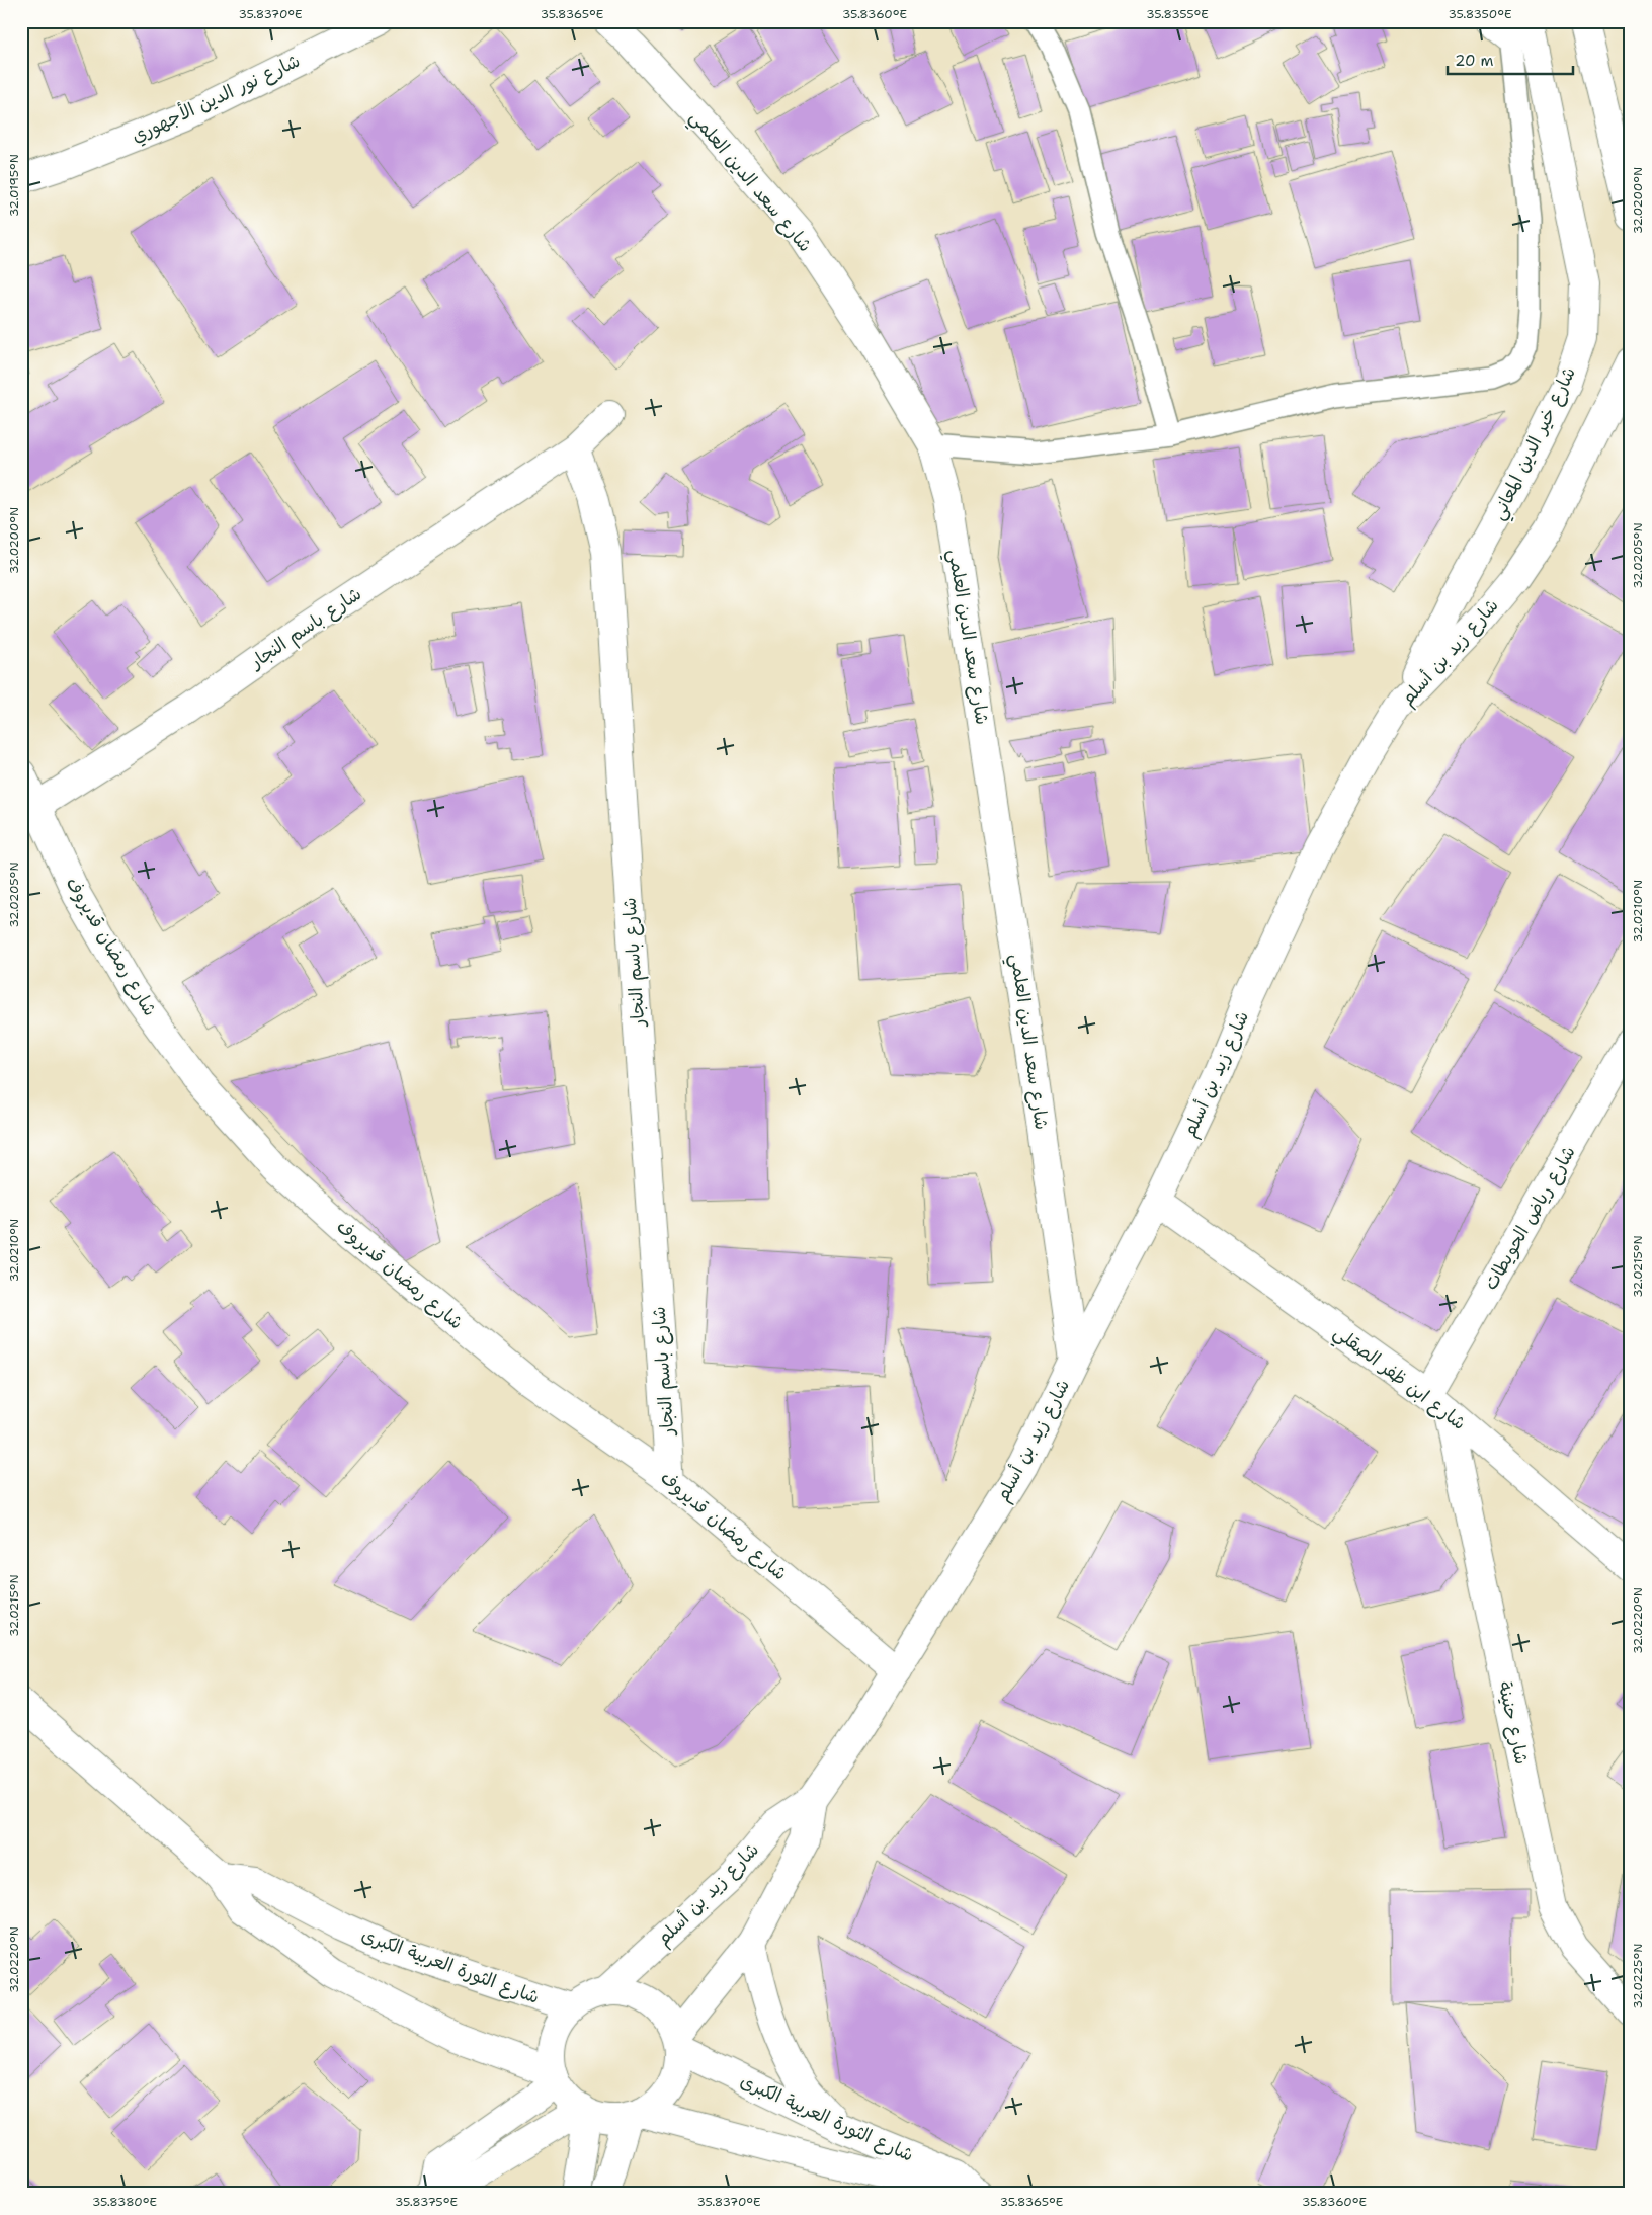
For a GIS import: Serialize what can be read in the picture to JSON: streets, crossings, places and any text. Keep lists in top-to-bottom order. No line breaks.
{"streets":{"street":["شارع نور الدين الأجهوري","شارع سعد الدين العلمي","شارع خير الدين المعاني","شارع باسم النجار","شارع زيد بن أسلم","شارع رمضان قديروف","شارع رياض الحويطات","شارع ابن ظفر الصقلي","شارع حنينة","شارع الثورة العربية الكبرى"]},"crossings":[["شارع سعد الدين العلمي","شارع زيد بن أسلم"],["شارع خير الدين المعاني","شارع زيد بن أسلم"],["شارع باسم النجار","شارع رمضان قديروف"],["شارع زيد بن أسلم","شارع رمضان قديروف"],["شارع زيد بن أسلم","شارع ابن ظفر الصقلي"],["شارع زيد بن أسلم","شارع الثورة العربية الكبرى"],["شارع رياض الحويطات","شارع ابن ظفر الصقلي"],["شارع رياض الحويطات","شارع حنينة"],["شارع ابن ظفر الصقلي","شارع حنينة"]],"scale_bar":"20 m","coordinates":["35.8370°E","35.8365°E","35.8360°E","35.8355°E","35.8350°E","32.0195°N","32.0200°N","32.0205°N","32.0210°N","32.0215°N","32.0220°N","32.0225°N","35.8380°E","35.8375°E"]}
